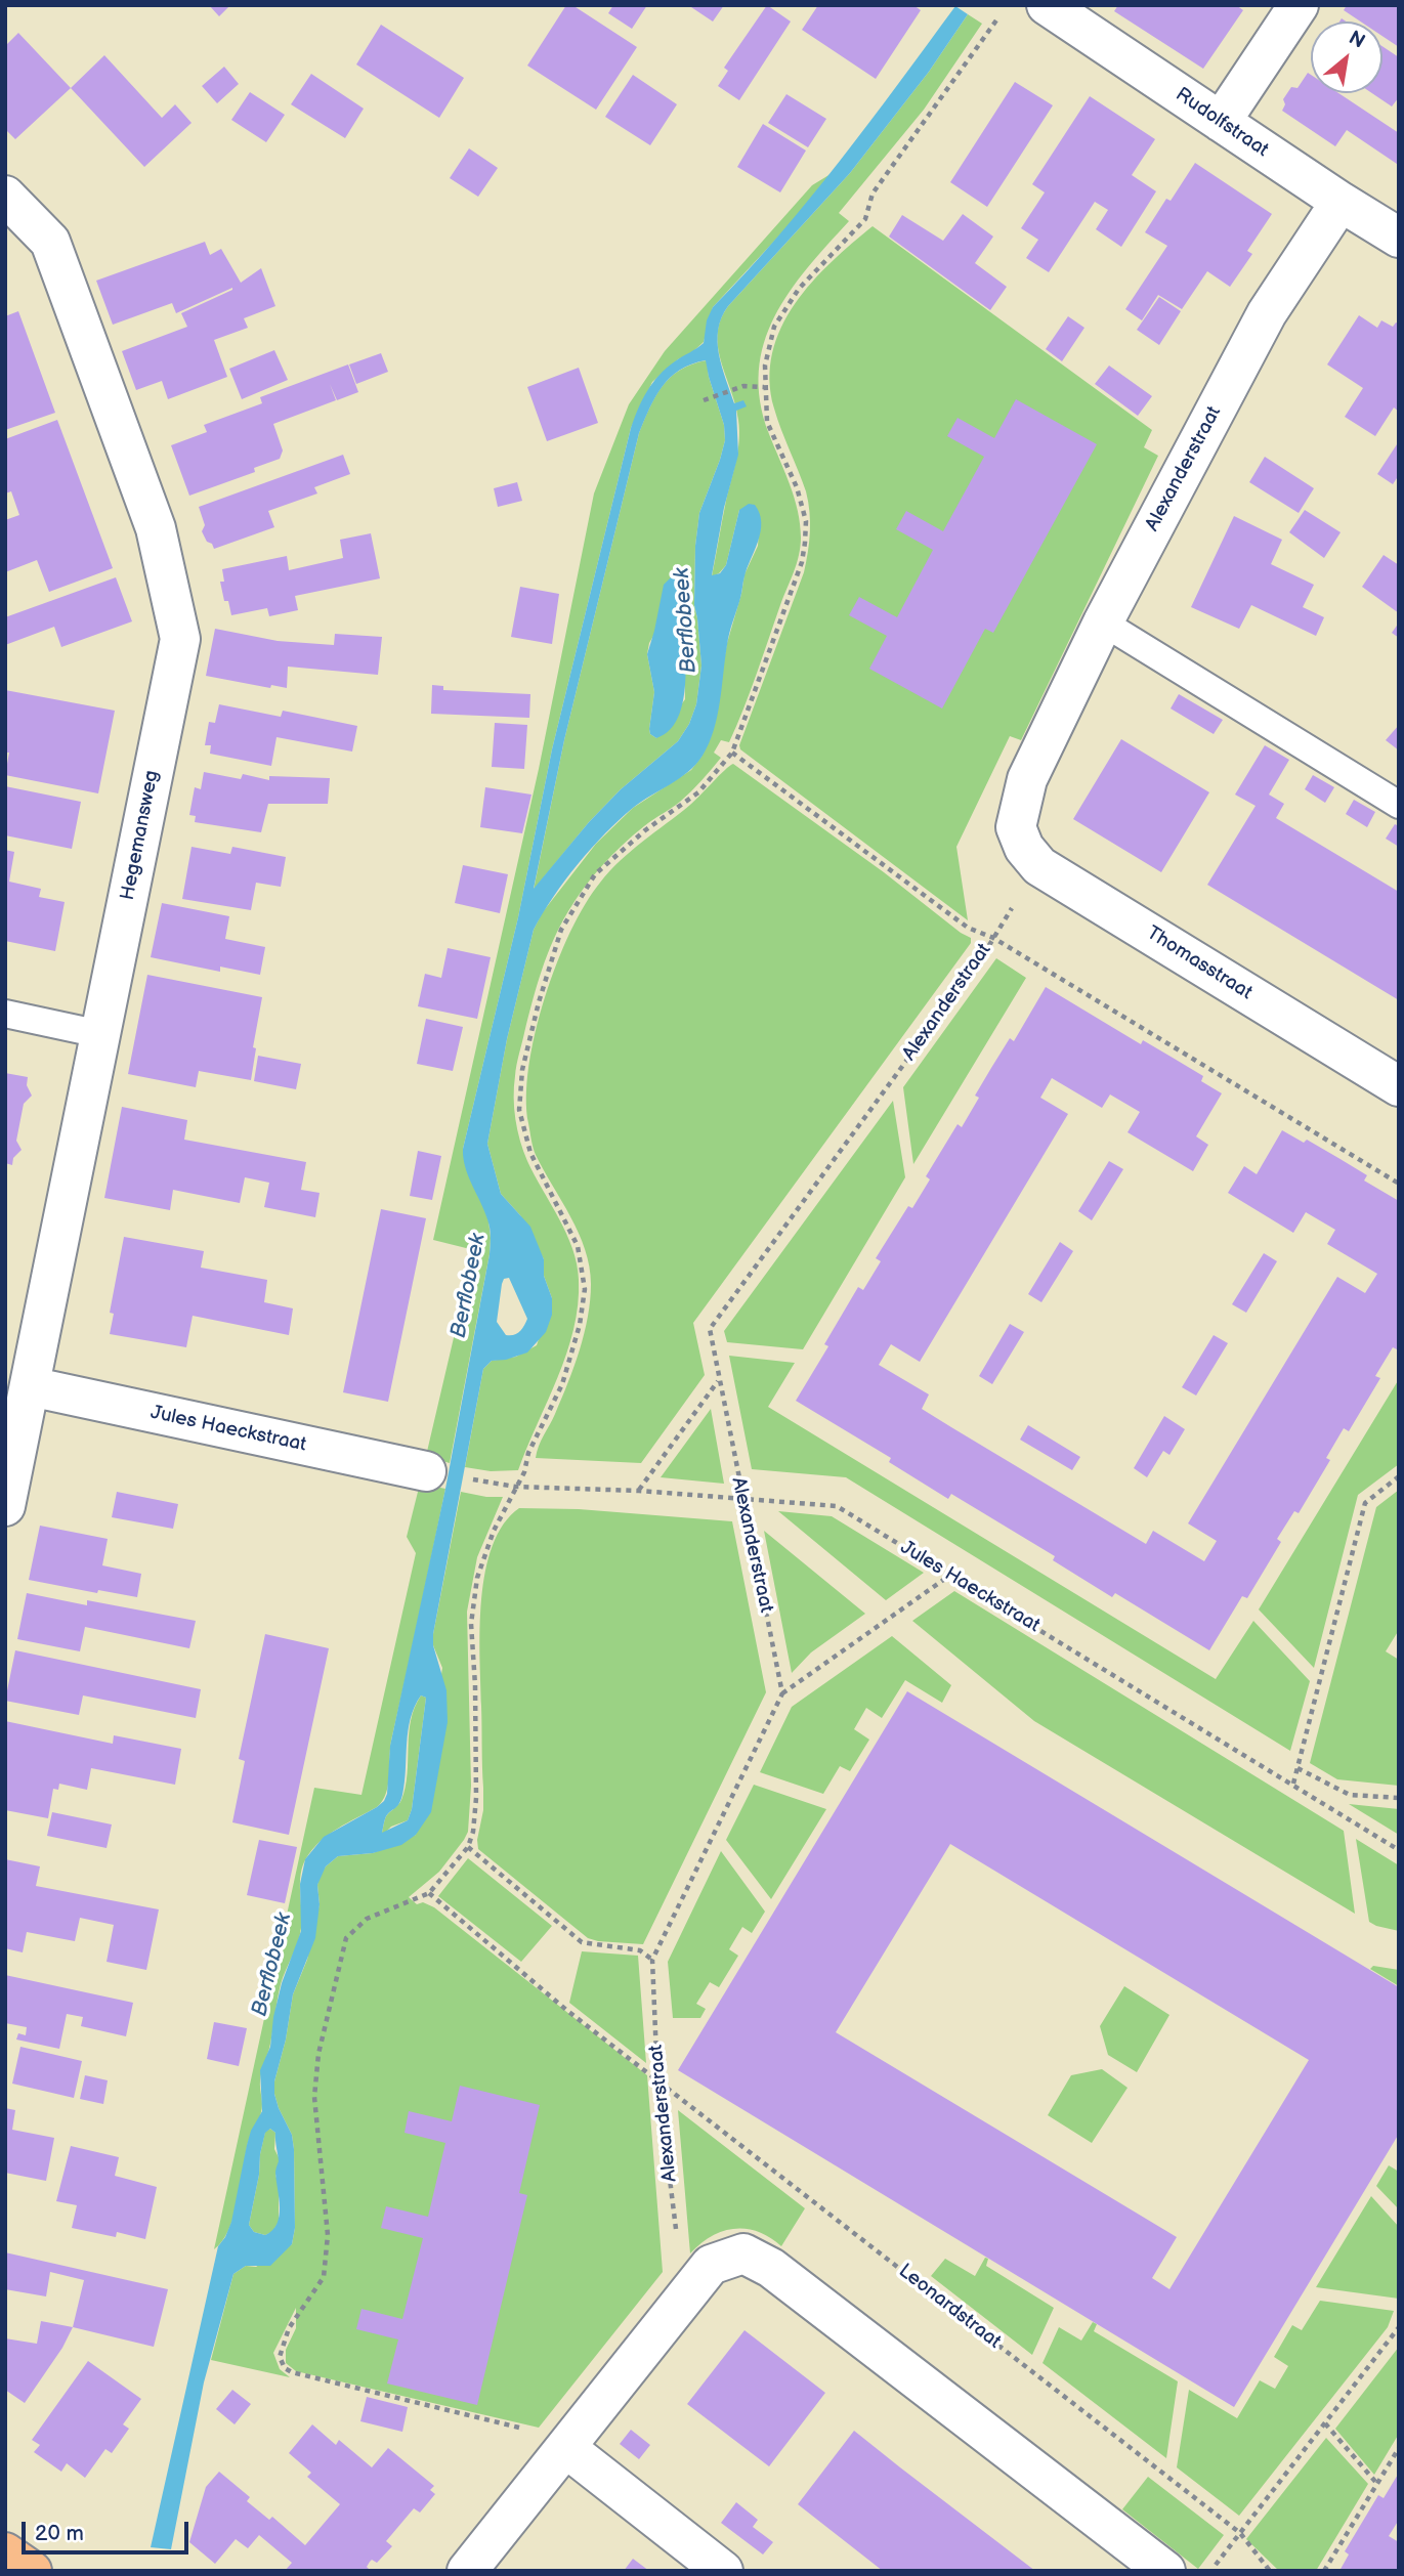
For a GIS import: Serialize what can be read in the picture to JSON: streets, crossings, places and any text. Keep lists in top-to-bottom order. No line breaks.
{"streets":{"street":["Rudolfstraat","Alexanderstraat","Hegemansweg","Thomasstraat","Jules Haeckstraat"],"path":["Leonardstraat"]},"crossings":[["Rudolfstraat","Alexanderstraat"],["Alexanderstraat","Thomasstraat"],["Alexanderstraat","Jules Haeckstraat"],["Alexanderstraat","Leonardstraat"],["Hegemansweg","Jules Haeckstraat"]],"water":["Berflobeek"],"scale_bar":"20 m","north":"top right"}
